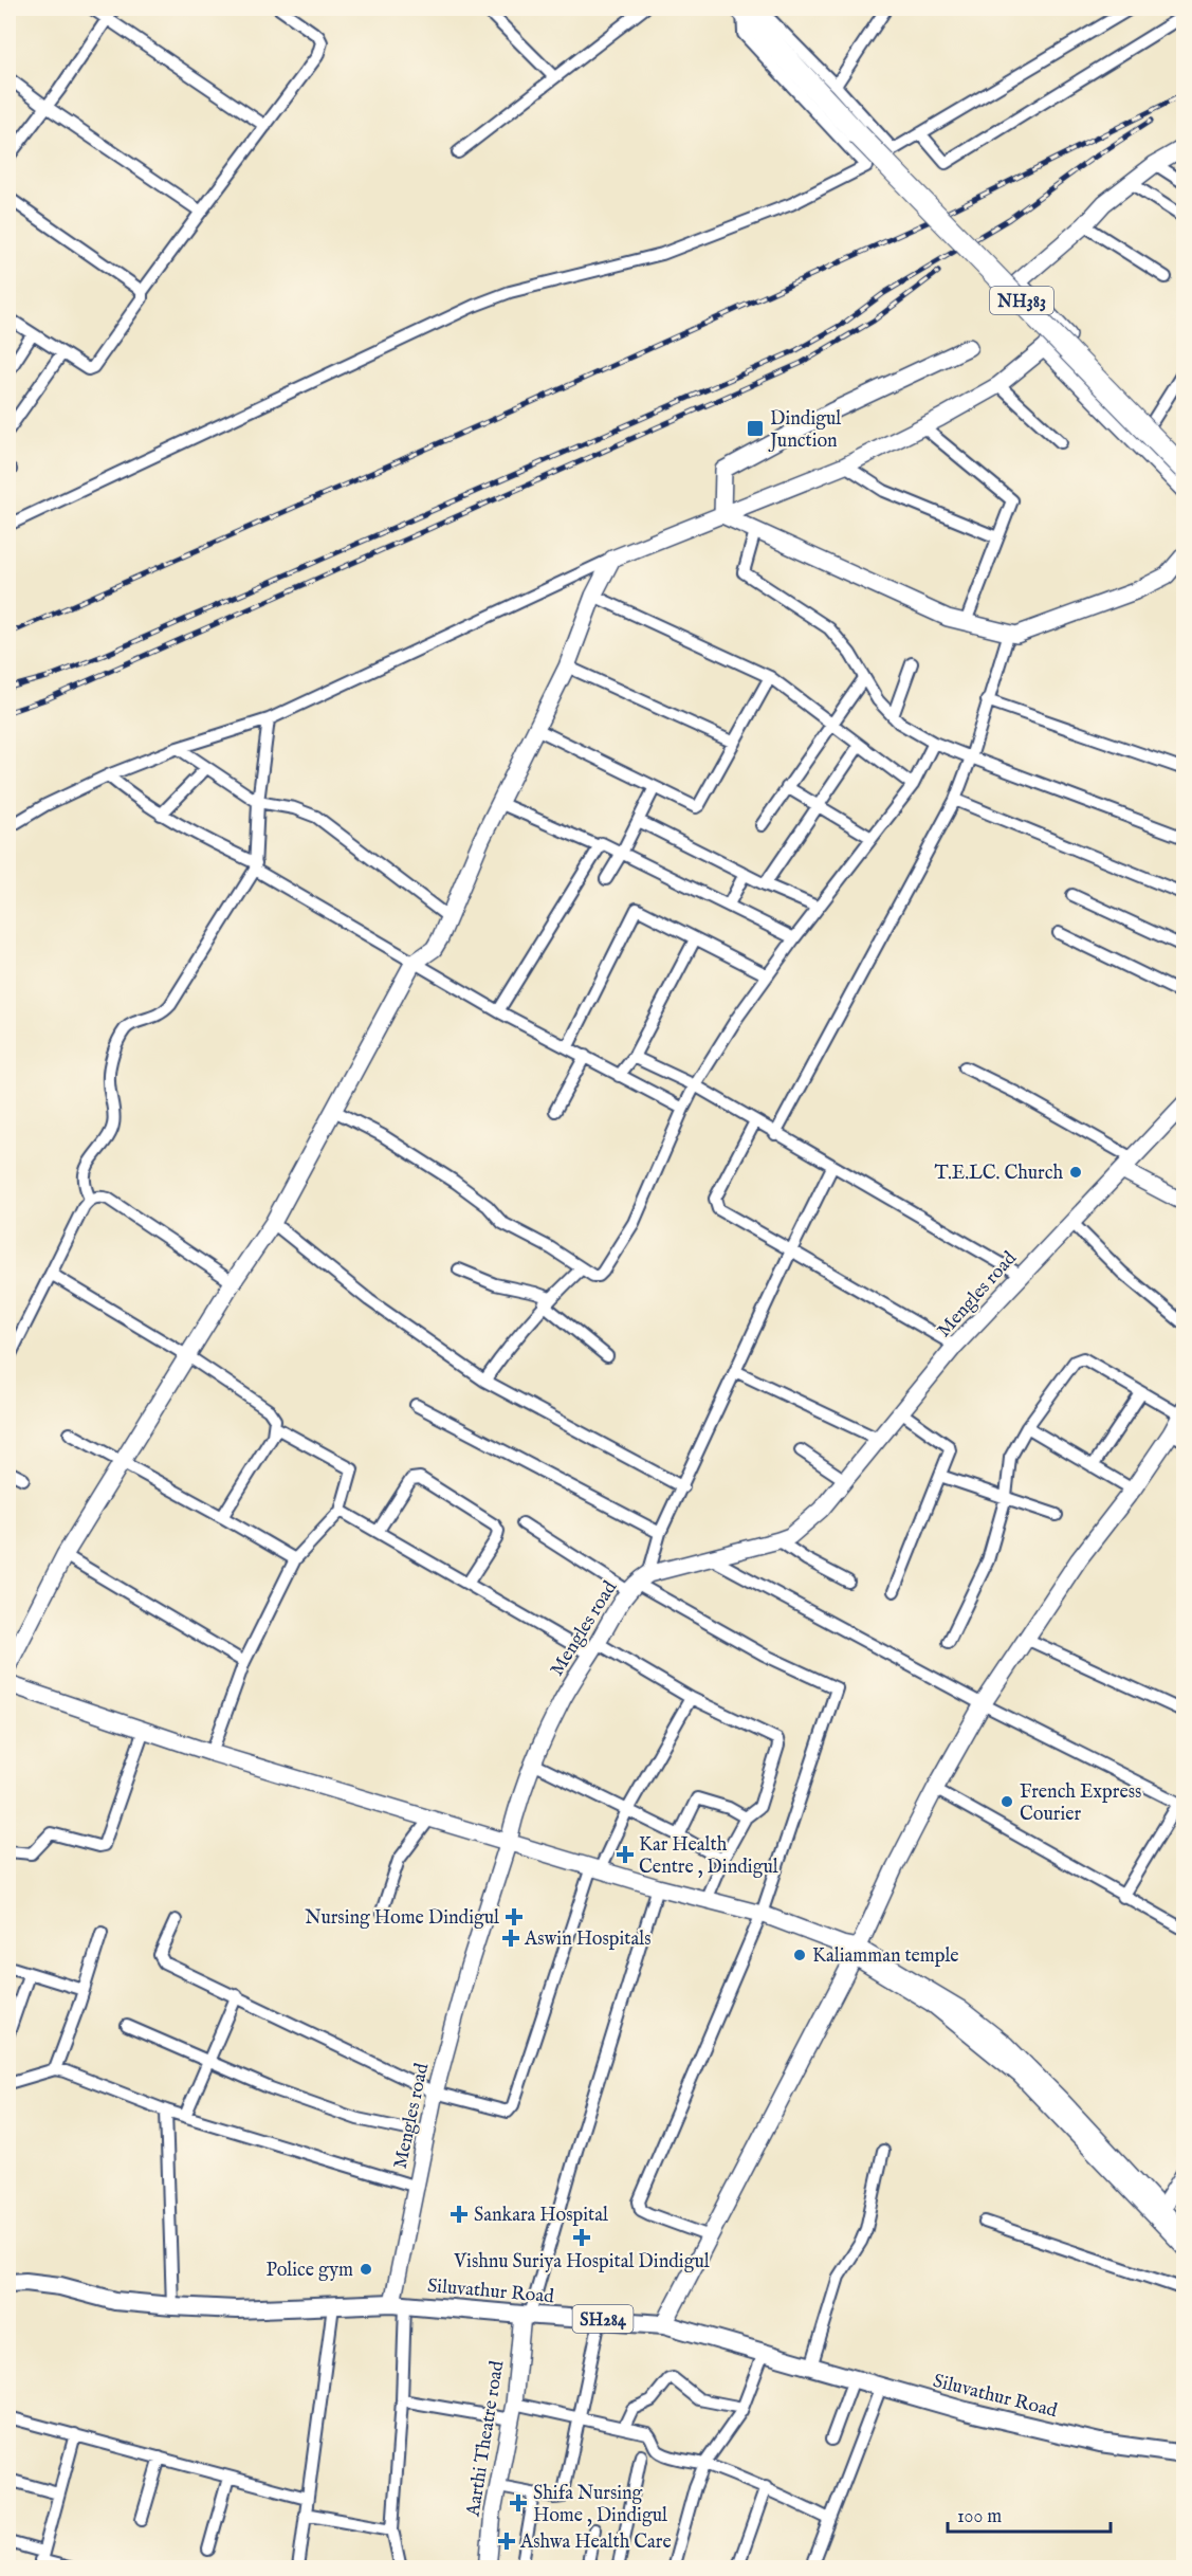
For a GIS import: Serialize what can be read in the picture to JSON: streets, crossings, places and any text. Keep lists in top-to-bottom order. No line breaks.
{"streets":{"highway":["NH383"],"main road":["Mengles road","Siluvathur Road","SH284","Aarthi Theatre road"]},"crossings":[["Mengles road","Siluvathur Road"],["Siluvathur Road","Aarthi Theatre road"]],"places":{"transit":["Dindigul Junction"],"other":["T.E.LC. Church","French Express Courier","Kaliamman temple","Police gym"],"health":["Kar Health Centre , Dindigul","Nursing Home Dindigul","Aswin Hospitals","Sankara Hospital","Vishnu Suriya Hospital Dindigul","Shifa Nursing Home , Dindigul","Ashwa Health Care"]},"scale_bar":"100 m"}
